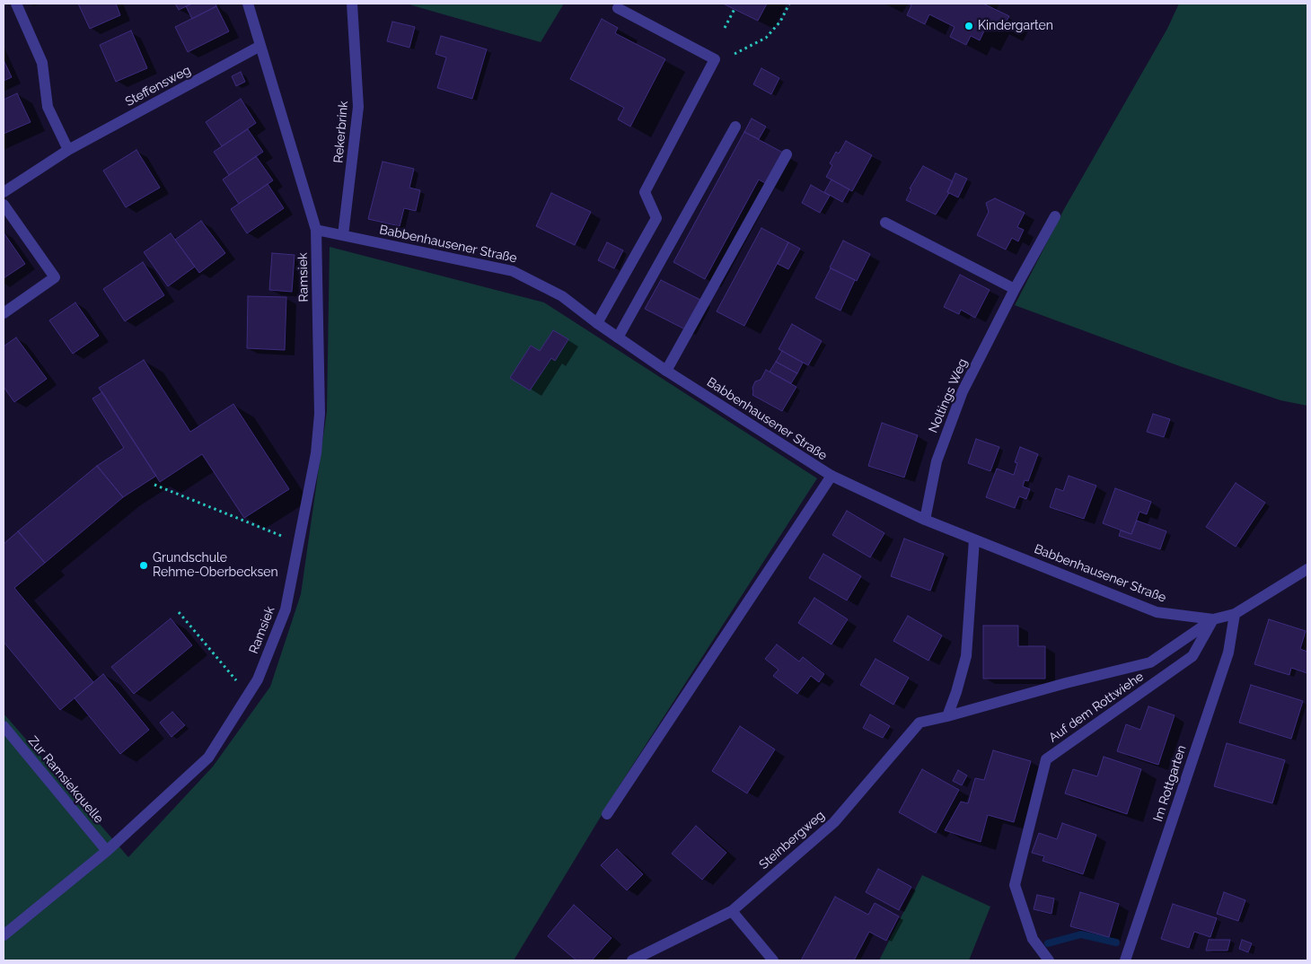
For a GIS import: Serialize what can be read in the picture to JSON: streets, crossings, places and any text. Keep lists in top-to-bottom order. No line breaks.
{"streets":{"street":["Steffensweg","Rekerbrink","Babbenhausener Straße","Ramsiek","Noltings Weg","Auf dem Rottwiehe","Zur Ramsiekquelle","Im Rottgarten","Steinbergweg"]},"crossings":[["Rekerbrink","Babbenhausener Straße"],["Babbenhausener Straße","Ramsiek"],["Babbenhausener Straße","Noltings Weg"],["Babbenhausener Straße","Auf dem Rottwiehe"],["Babbenhausener Straße","Im Rottgarten"],["Babbenhausener Straße","Steinbergweg"],["Ramsiek","Zur Ramsiekquelle"],["Auf dem Rottwiehe","Steinbergweg"]],"places":["Kindergarten","Grundschule Rehme-Oberbecksen"]}
